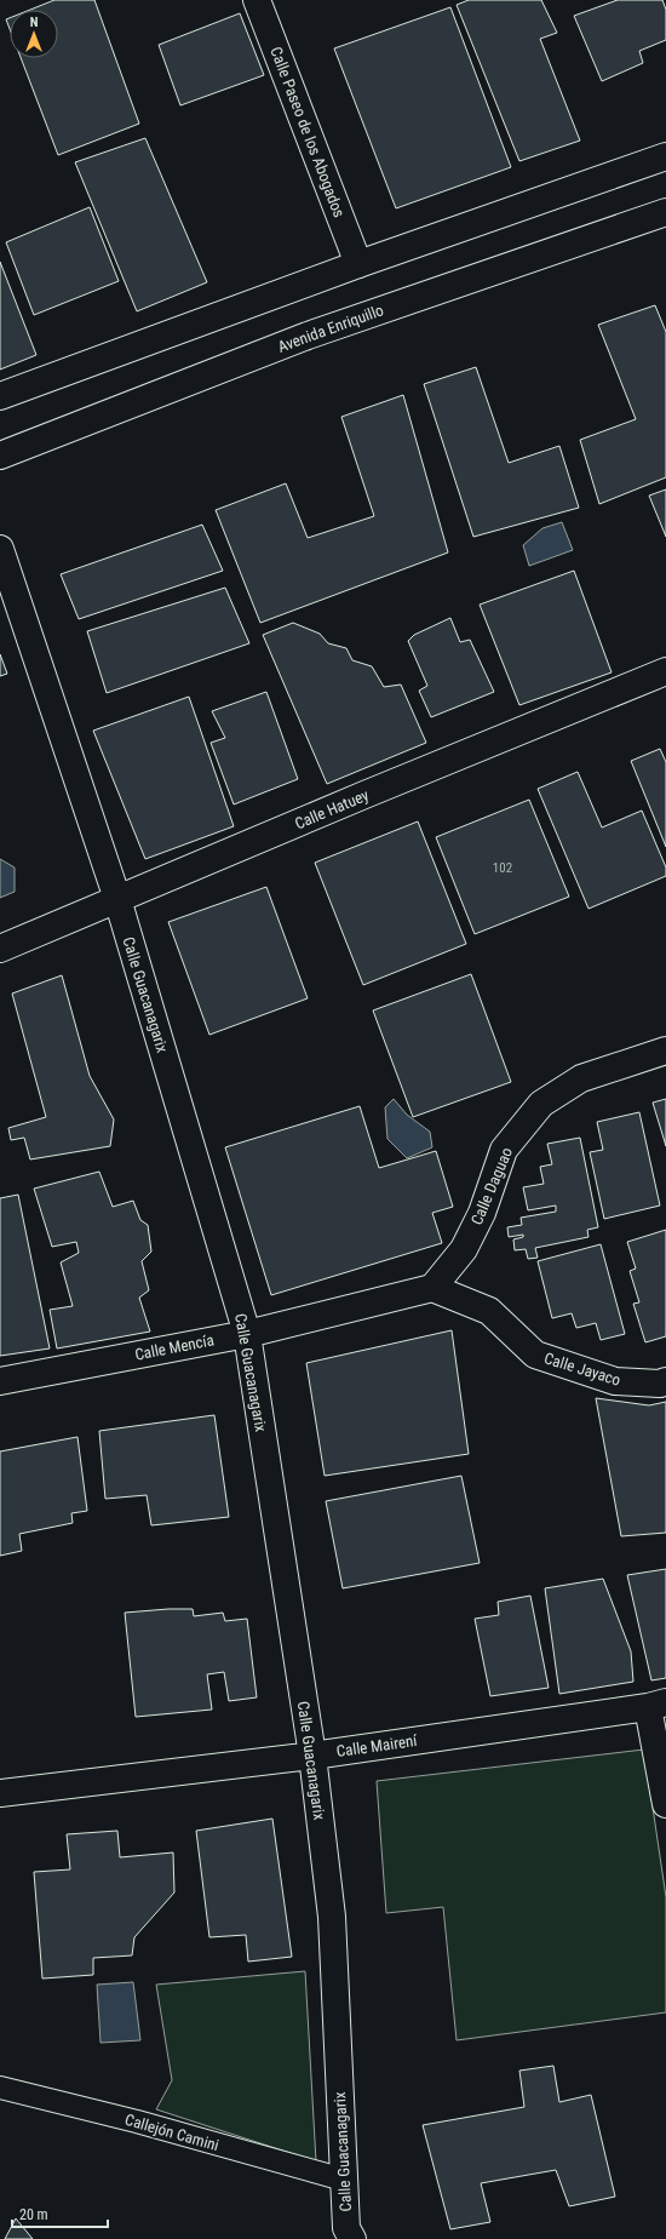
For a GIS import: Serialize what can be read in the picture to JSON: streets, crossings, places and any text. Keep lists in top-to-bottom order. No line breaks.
{"streets":{"street":["Calle Paseo de los Abogados","Avenida Enriquillo","Calle Hatuey","Calle Guacanagarix","Calle Daguao","Calle Mencía","Calle Jayaco","Calle Mairení","Callejón Camini"]},"crossings":[["Calle Hatuey","Calle Guacanagarix"],["Calle Guacanagarix","Calle Mencía"],["Calle Guacanagarix","Calle Mairení"],["Calle Guacanagarix","Callejón Camini"],["Calle Daguao","Calle Mencía"],["Calle Daguao","Calle Jayaco"],["Calle Mencía","Calle Jayaco"]],"house_numbers":["102"],"scale_bar":"20 m","north":"top"}
